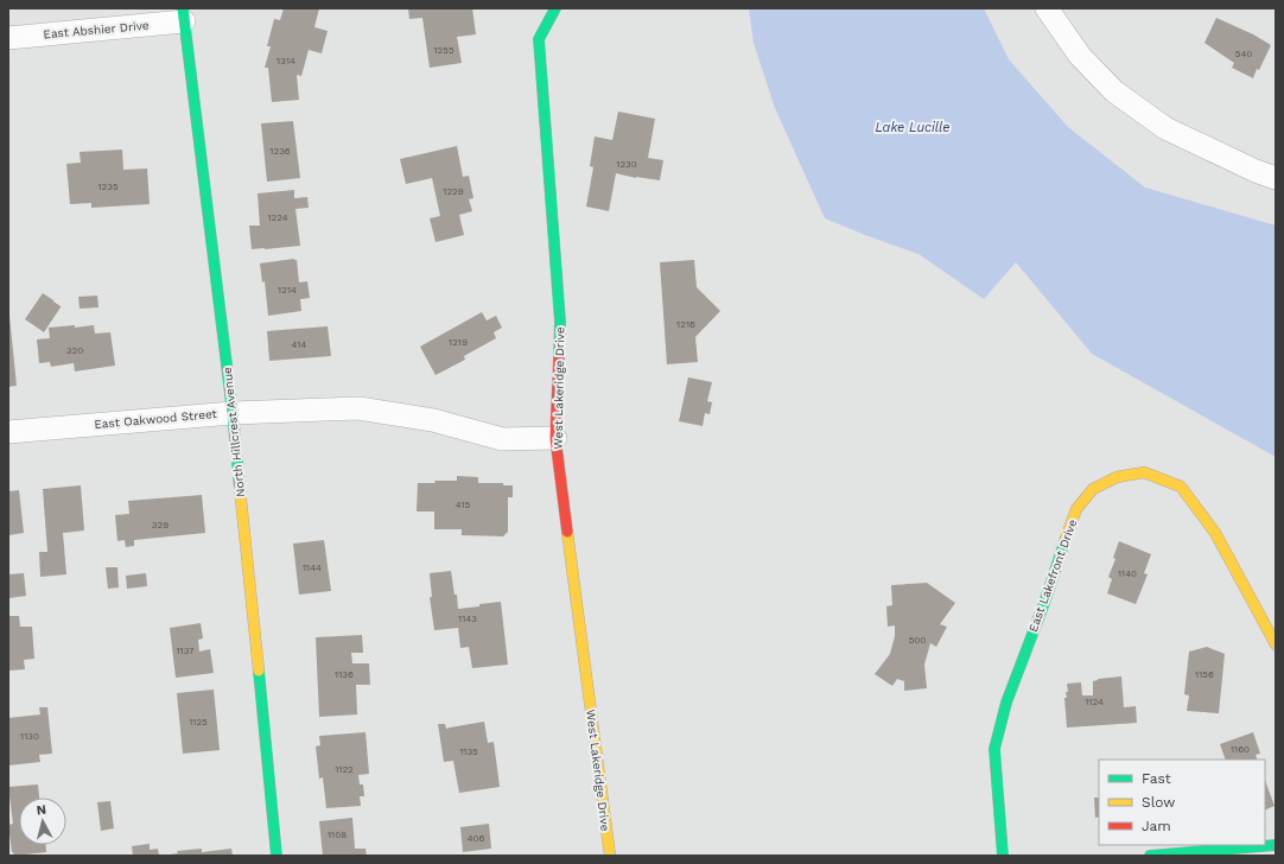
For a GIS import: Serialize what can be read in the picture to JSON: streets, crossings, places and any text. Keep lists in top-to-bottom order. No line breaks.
{"streets":{"street":["East Abshier Drive","West Lakeridge Drive","East Oakwood Street","North Hillcrest Avenue","East Lakefront Drive"]},"crossings":[["East Abshier Drive","North Hillcrest Avenue"],["West Lakeridge Drive","East Oakwood Street"],["East Oakwood Street","North Hillcrest Avenue"]],"water":["Lake Lucille"],"house_numbers":["1255","540","1314","1236","1230","1235","1229","1224","1214","1216","1219","414","320","415","329","1144","1140","1143","500","1137","1136","1156","1124","1125","1130","1160","1135","1122","1108","406"],"legend":["Fast","Slow","Jam"],"north":"top"}
